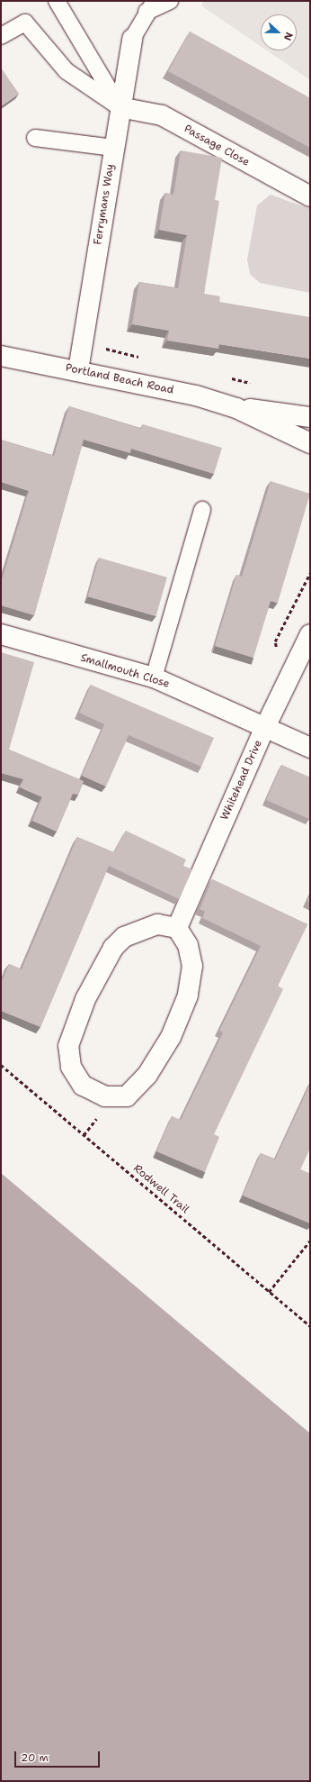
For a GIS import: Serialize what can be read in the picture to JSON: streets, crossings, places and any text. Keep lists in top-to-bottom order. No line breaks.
{"streets":{"main road":["Passage Close","Ferrymans Way","Portland Beach Road","Smallmouth Close","Whitehead Drive"],"path":["Rodwell Trail"]},"crossings":[["Passage Close","Ferrymans Way"],["Ferrymans Way","Portland Beach Road"],["Smallmouth Close","Whitehead Drive"]],"scale_bar":"20 m","north":"right"}
